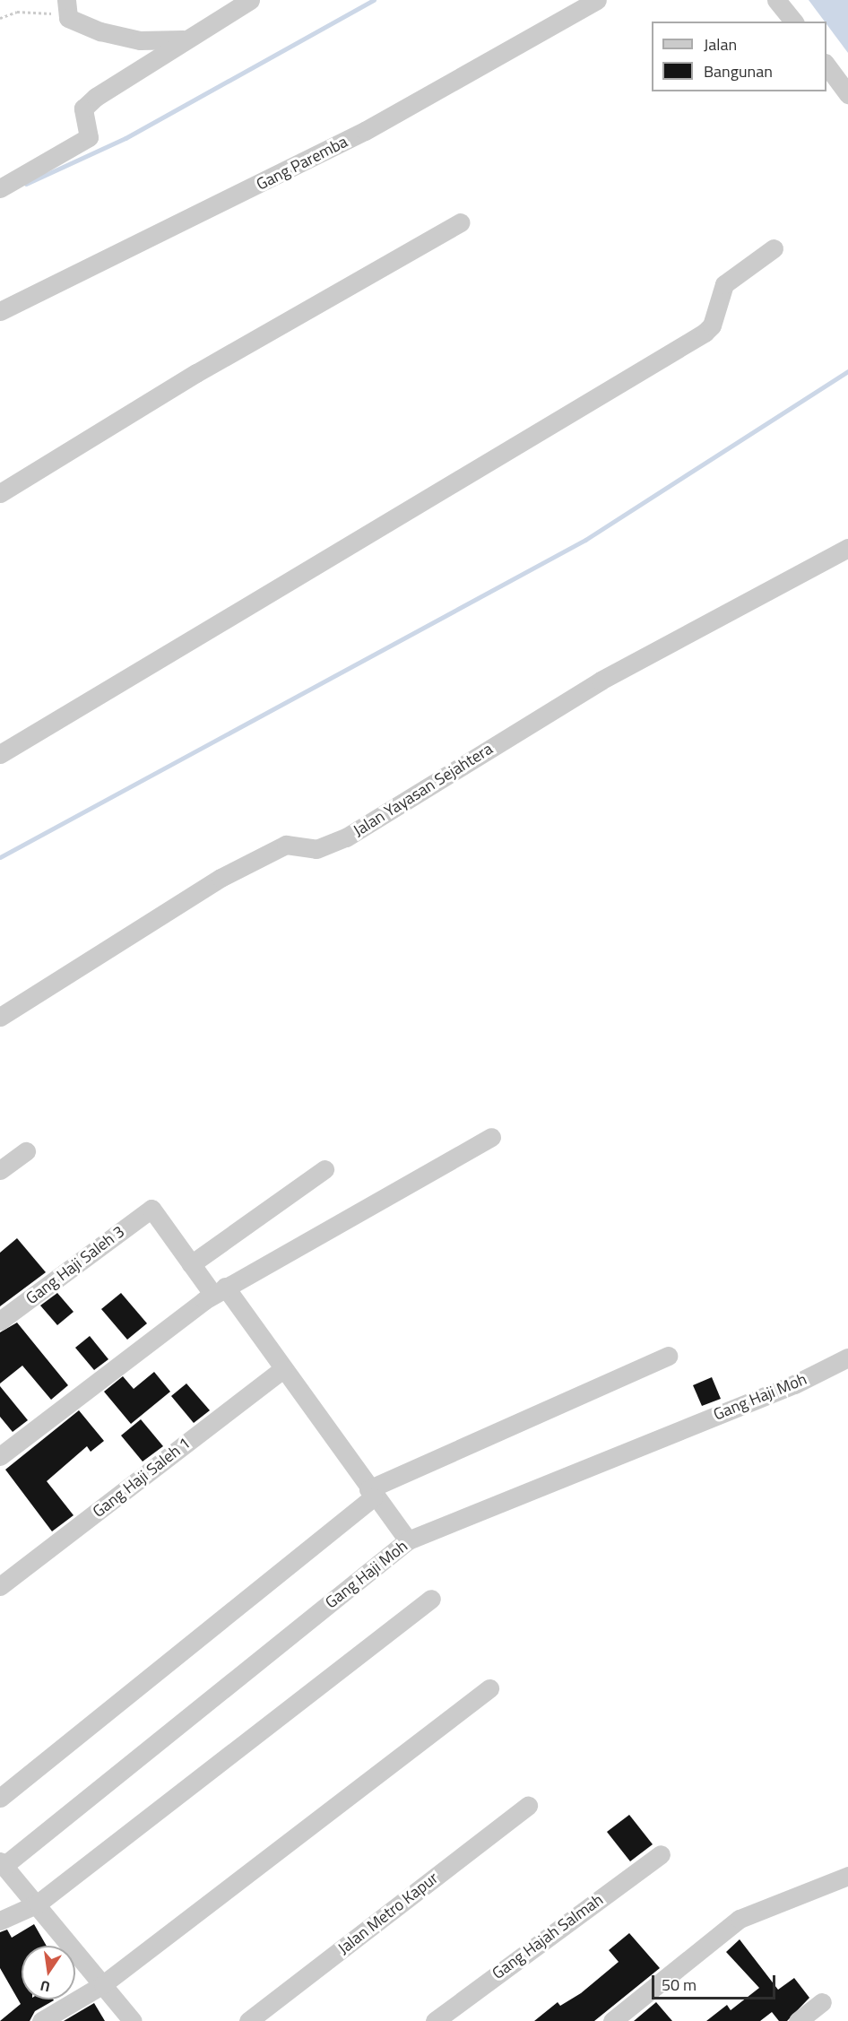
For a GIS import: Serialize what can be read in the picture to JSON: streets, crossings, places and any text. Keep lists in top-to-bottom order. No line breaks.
{"streets":{"street":["Gang Paremba","Jalan Yayasan Sejahtera","Gang Haji Saleh 3","Gang Haji Moh","Gang Haji Saleh 1","Jalan Metro Kapur","Gang Hajah Salmah"]},"legend":["Jalan","Bangunan"],"scale_bar":"50 m","north":"bottom"}
